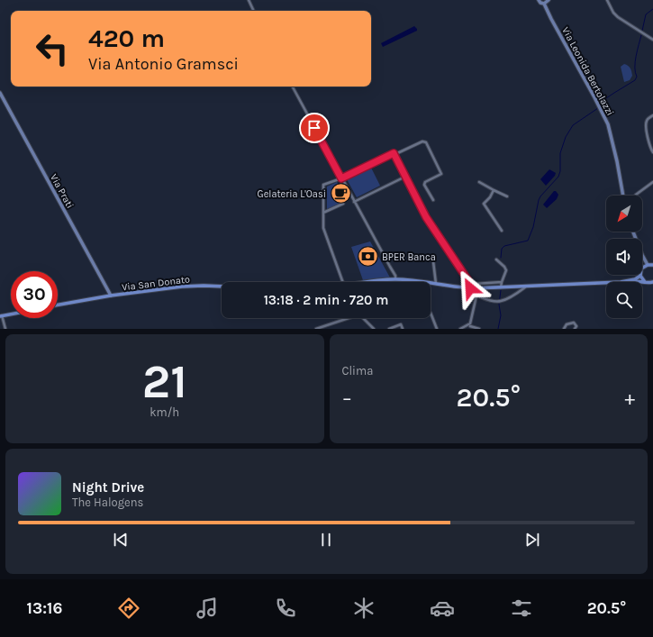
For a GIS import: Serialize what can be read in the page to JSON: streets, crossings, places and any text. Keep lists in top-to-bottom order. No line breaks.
{"streets":{"main road":["Via San Donato"],"street":["Via Leonida Bertolazzi","Via Prati"]},"crossings":[["Via Prati","Via San Donato"]],"places":{"cafe":["Gelateria L'Oasi"],"bank":["BPER Banca"]},"north":"bottom left","page":{"turn":["420 m","Via Antonio Gramsci"],"limit":"30","trip":"13:18 · 2 min · 720 m","tile":[["21","km/h"],"Clima"],"heat":["−","20.5°","+"],"song":["Night Drive","The Halogens"],"tabs":["13:16","20.5°"]}}
